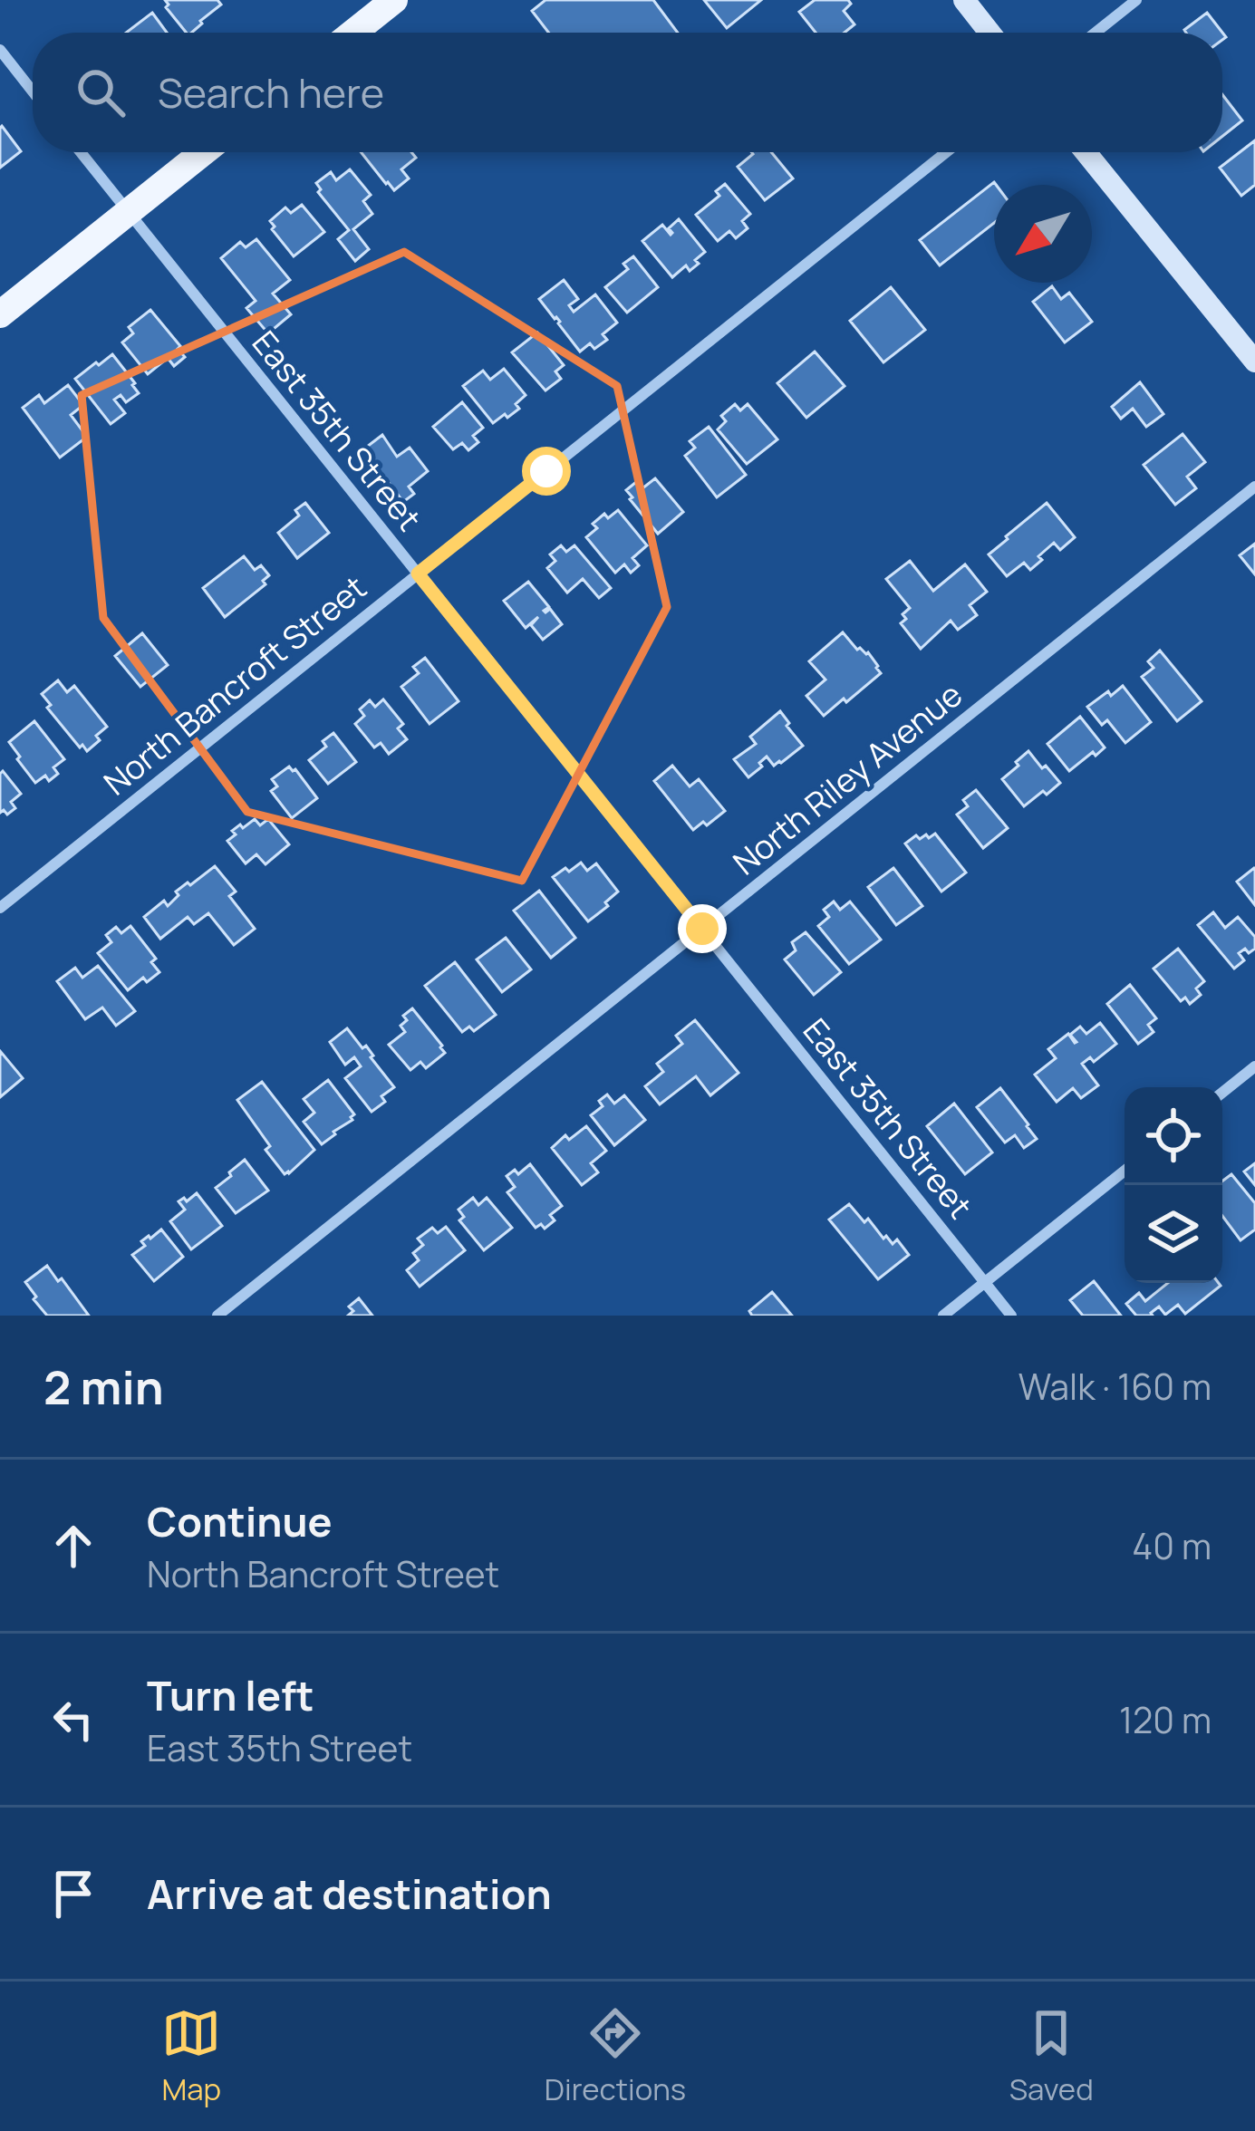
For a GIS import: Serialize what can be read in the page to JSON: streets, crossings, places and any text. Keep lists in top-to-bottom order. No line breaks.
{"streets":{"street":["East 35th Street","North Bancroft Street","North Riley Avenue"]},"crossings":[["East 35th Street","North Bancroft Street"],["East 35th Street","North Riley Avenue"]],"north":"bottom left","page":{"search":"Search here","heading":["2 min","Walk · 160 m"],"list":[["Continue","North Bancroft Street","40 m"],["Turn left","East 35th Street","120 m"],"Arrive at destination"],"nav":["Map","Directions","Saved"]}}
